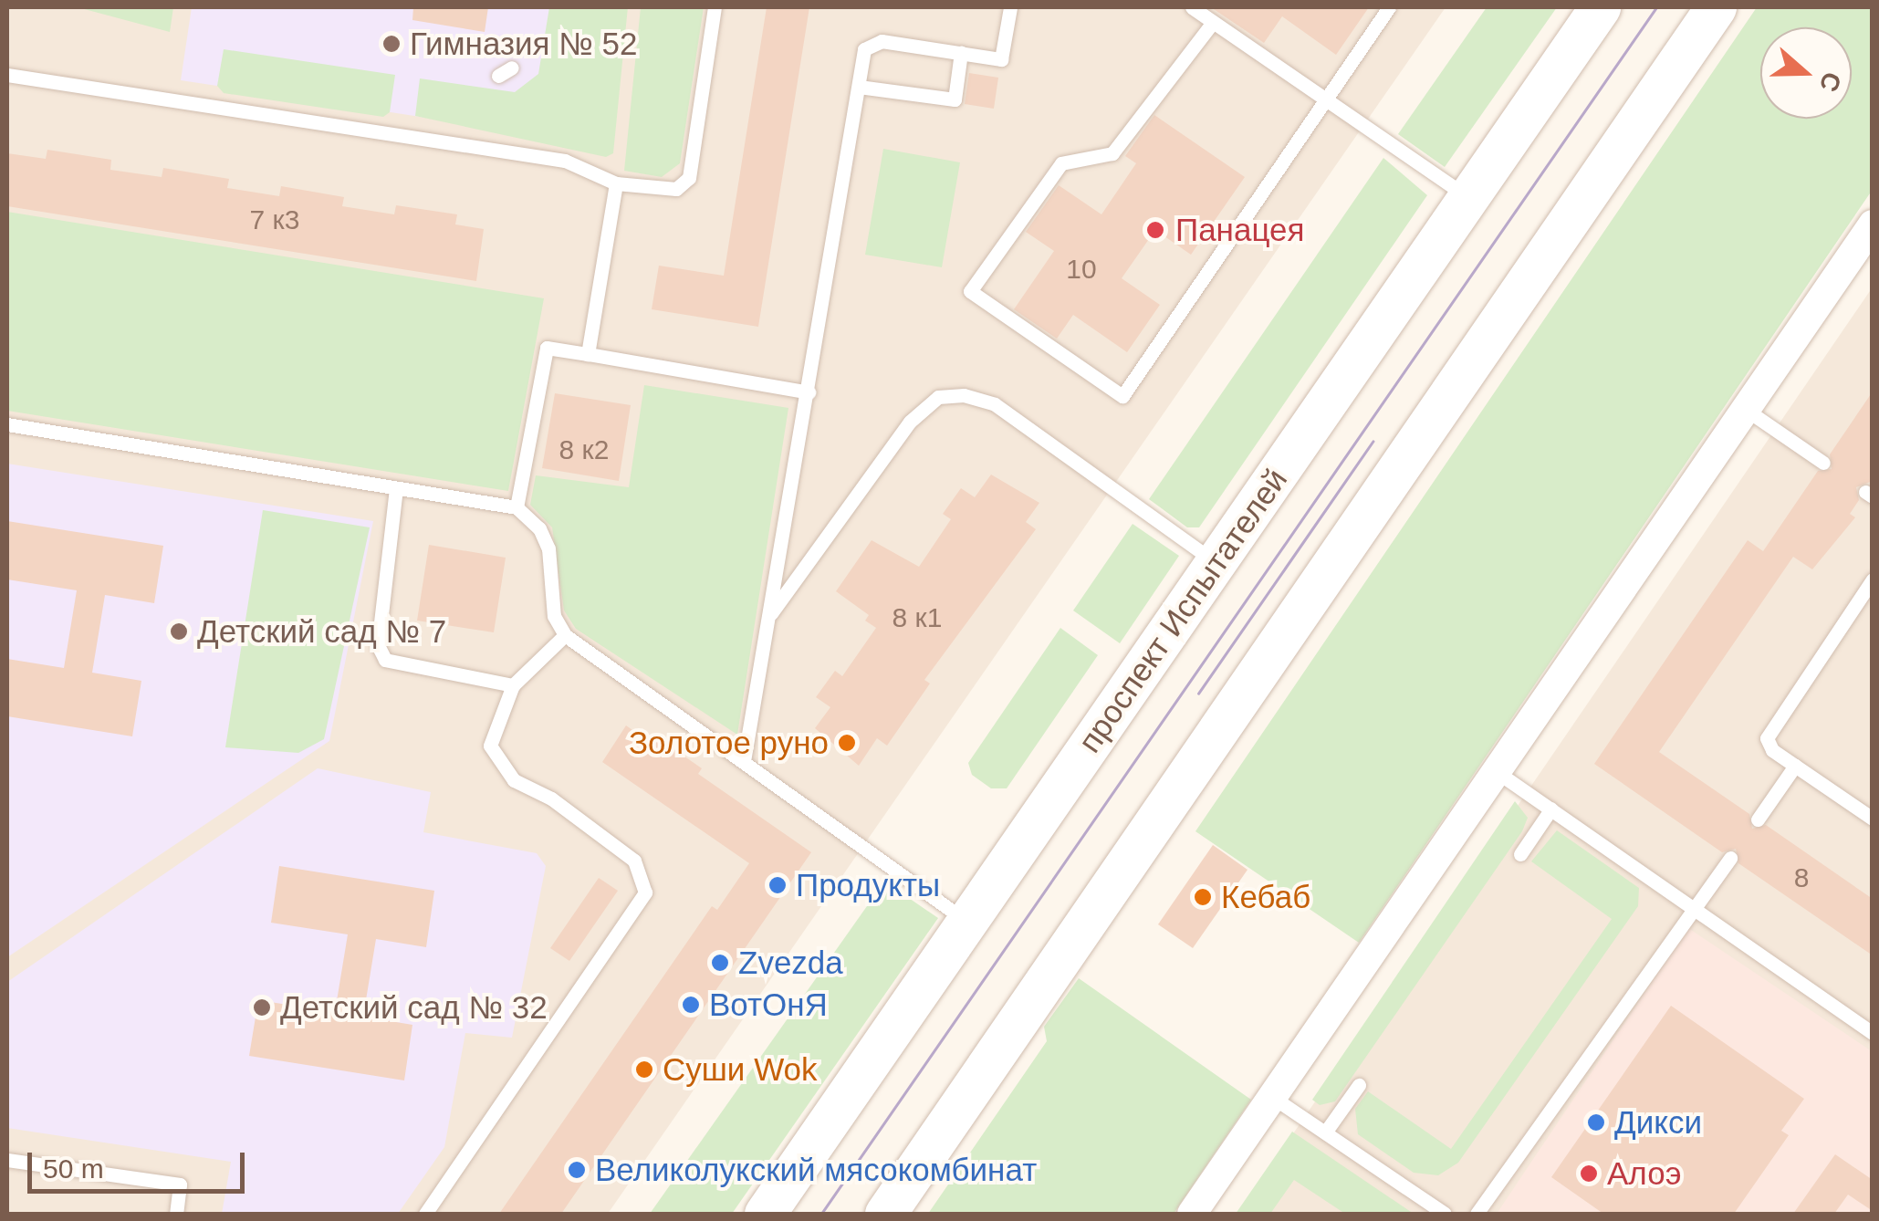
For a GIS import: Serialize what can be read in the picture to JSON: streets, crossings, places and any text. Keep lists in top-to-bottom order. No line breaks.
{"streets":{"main road":["проспект Испытателей"]},"places":["Гимназия № 52","Панацея","Детский сад № 7","Золотое руно","Продукты","Кебаб","Zvezda","ВотОнЯ","Детский сад № 32","Суши Wok","Дикси","Великолукский мясокомбинат","Алоэ"],"house_numbers":["7 к3","10","8 к2","8 к1","8"],"scale_bar":"50 m","north":"right"}
